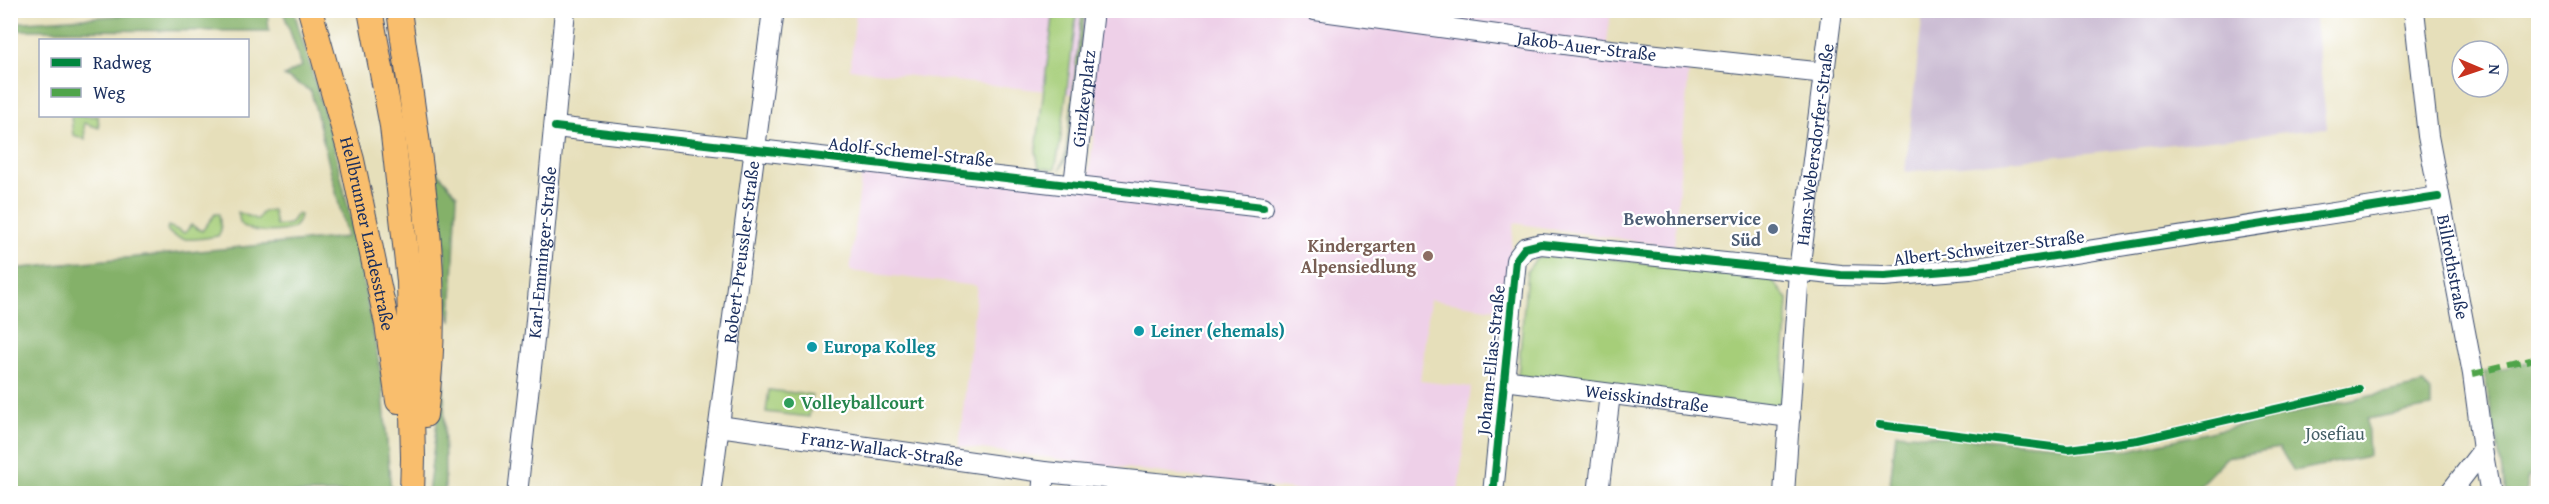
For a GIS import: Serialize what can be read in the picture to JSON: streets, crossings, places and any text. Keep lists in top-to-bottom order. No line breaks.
{"streets":{"main road":["Hellbrunner Landesstraße"],"street":["Jakob-Auer-Straße","Ginzkeyplatz","Hans-Webersdorfer-Straße","Adolf-Schemel-Straße","Albert-Schweitzer-Straße","Karl-Emminger-Straße","Robert-Preussler-Straße","Billrothstraße","Johann-Elias-Straße","Weisskindstraße","Franz-Wallack-Straße"]},"crossings":[["Jakob-Auer-Straße","Hans-Webersdorfer-Straße"],["Ginzkeyplatz","Adolf-Schemel-Straße"],["Hans-Webersdorfer-Straße","Albert-Schweitzer-Straße"],["Hans-Webersdorfer-Straße","Weisskindstraße"],["Adolf-Schemel-Straße","Karl-Emminger-Straße"],["Adolf-Schemel-Straße","Robert-Preussler-Straße"],["Albert-Schweitzer-Straße","Billrothstraße"],["Albert-Schweitzer-Straße","Johann-Elias-Straße"],["Robert-Preussler-Straße","Franz-Wallack-Straße"],["Johann-Elias-Straße","Weisskindstraße"]],"parks":["Josefiau"],"places":["Bewohnerservice Süd","Kindergarten Alpensiedlung","Leiner (ehemals)","Europa Kolleg","Volleyballcourt"],"legend":["Radweg","Weg"],"north":"right"}
